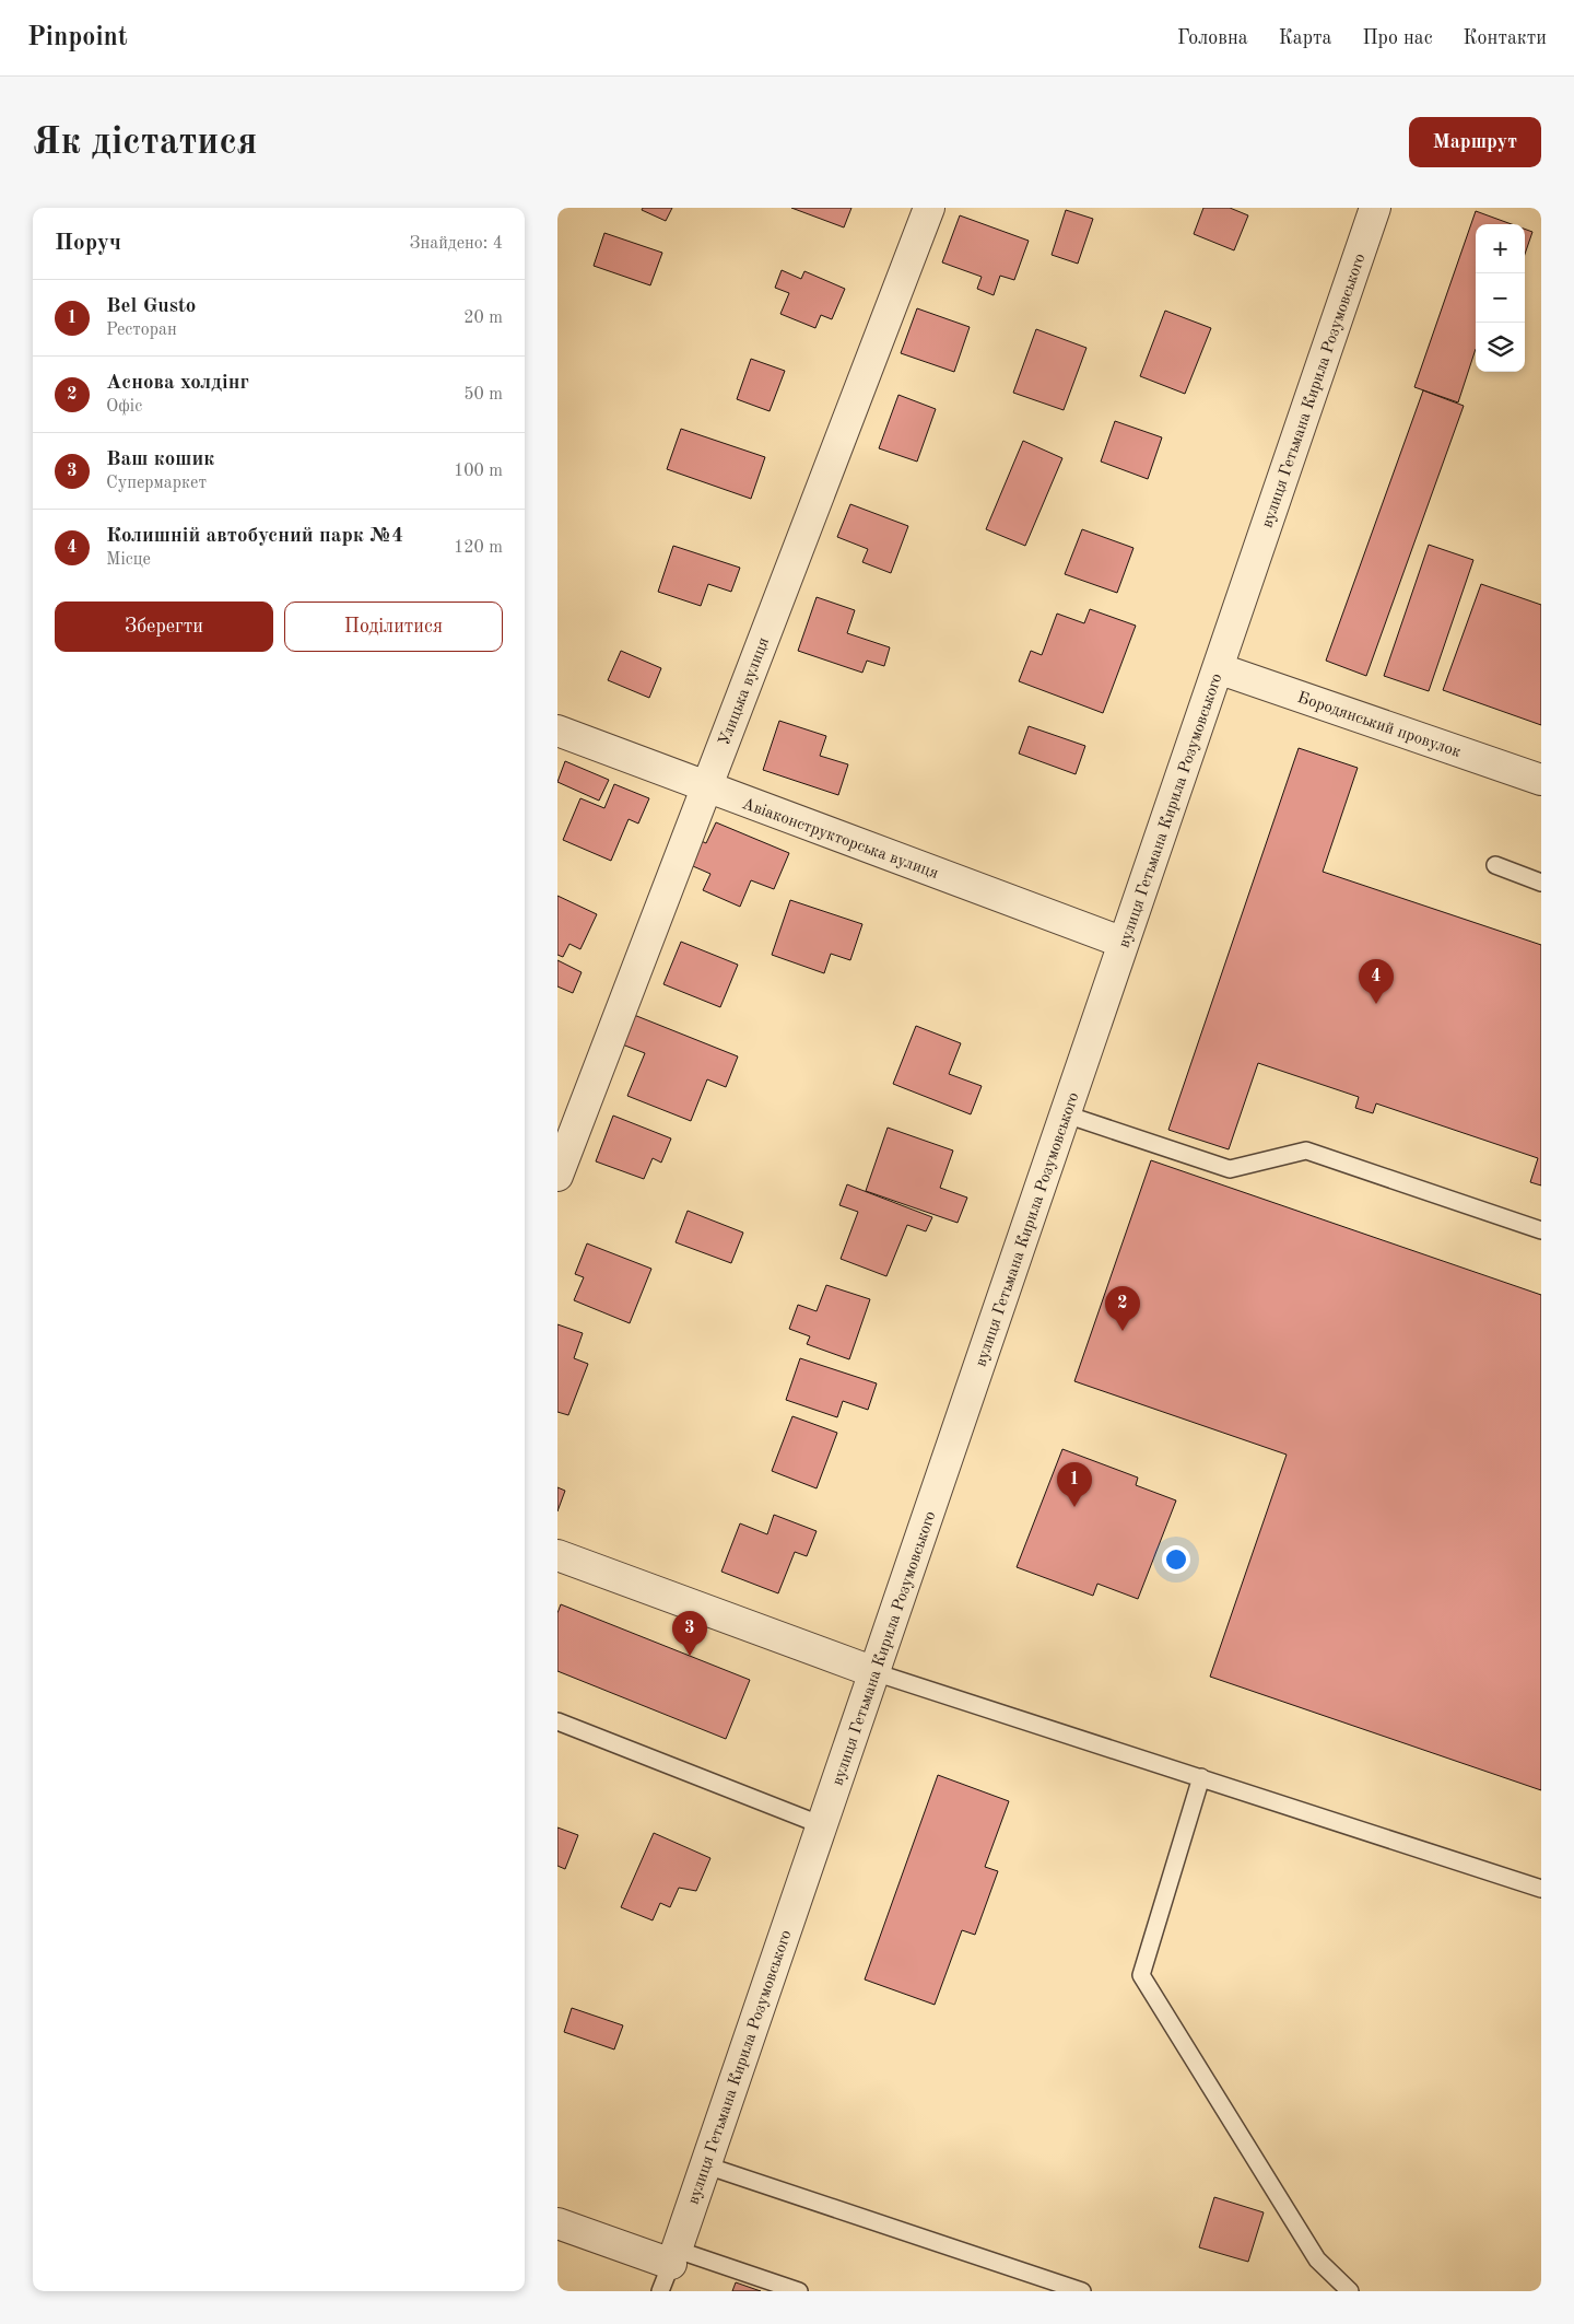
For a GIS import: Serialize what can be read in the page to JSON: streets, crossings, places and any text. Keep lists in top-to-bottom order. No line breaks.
{"streets":{"street":["вулиця Гетьмана Кирила Розумовського","Улицька вулиця","Бородянський провулок","Авіаконструкторська вулиця"]},"crossings":[["вулиця Гетьмана Кирила Розумовського","Бородянський провулок"],["вулиця Гетьмана Кирила Розумовського","Авіаконструкторська вулиця"],["Улицька вулиця","Авіаконструкторська вулиця"]],"page":{"header":"Pinpoint","nav":["Головна","Карта","Про нас","Контакти"],"buttons":["Маршрут",["Зберегти","Поділитися"]],"title":"Як дістатися","heading":["Поруч","Знайдено: 4"],"map_buttons":["+","−"],"list":[{"mark":"1","name":"Bel Gusto","note":"Ресторан","value":"20 m"},{"mark":"2","name":"Аснова холдінг","note":"Офіс","value":"50 m"},{"mark":"3","name":"Ваш кошик","note":"Супермаркет","value":"100 m"},{"mark":"4","name":"Колишній автобусний парк №4","note":"Місце","value":"120 m"}],"pins":["4","2","1","3"]}}
